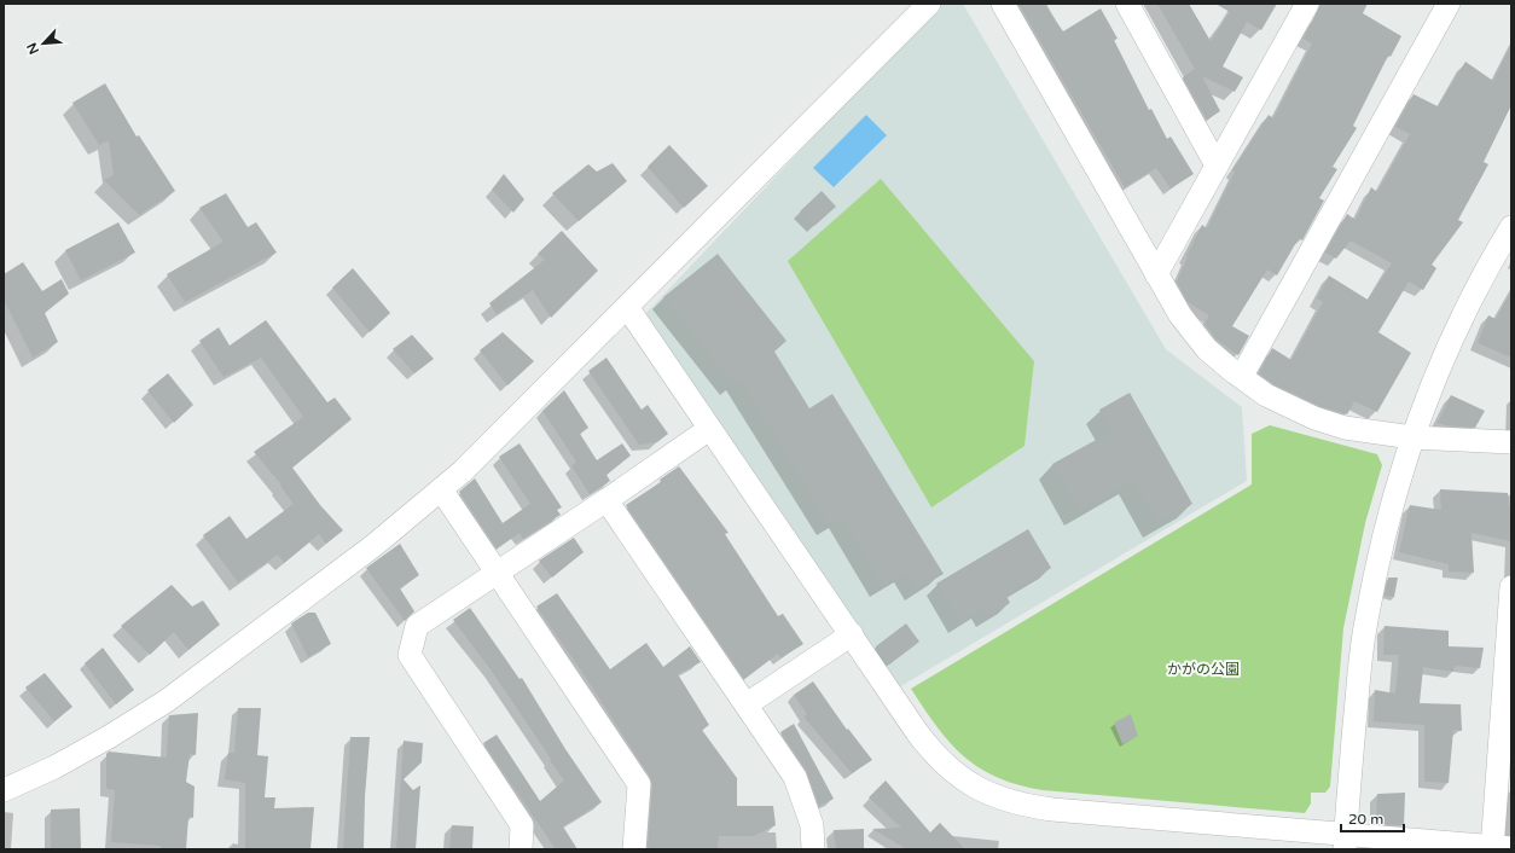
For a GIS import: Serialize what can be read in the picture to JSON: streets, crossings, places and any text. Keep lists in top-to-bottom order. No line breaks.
{"parks":["かがの公園"],"scale_bar":"20 m","north":"bottom left"}
